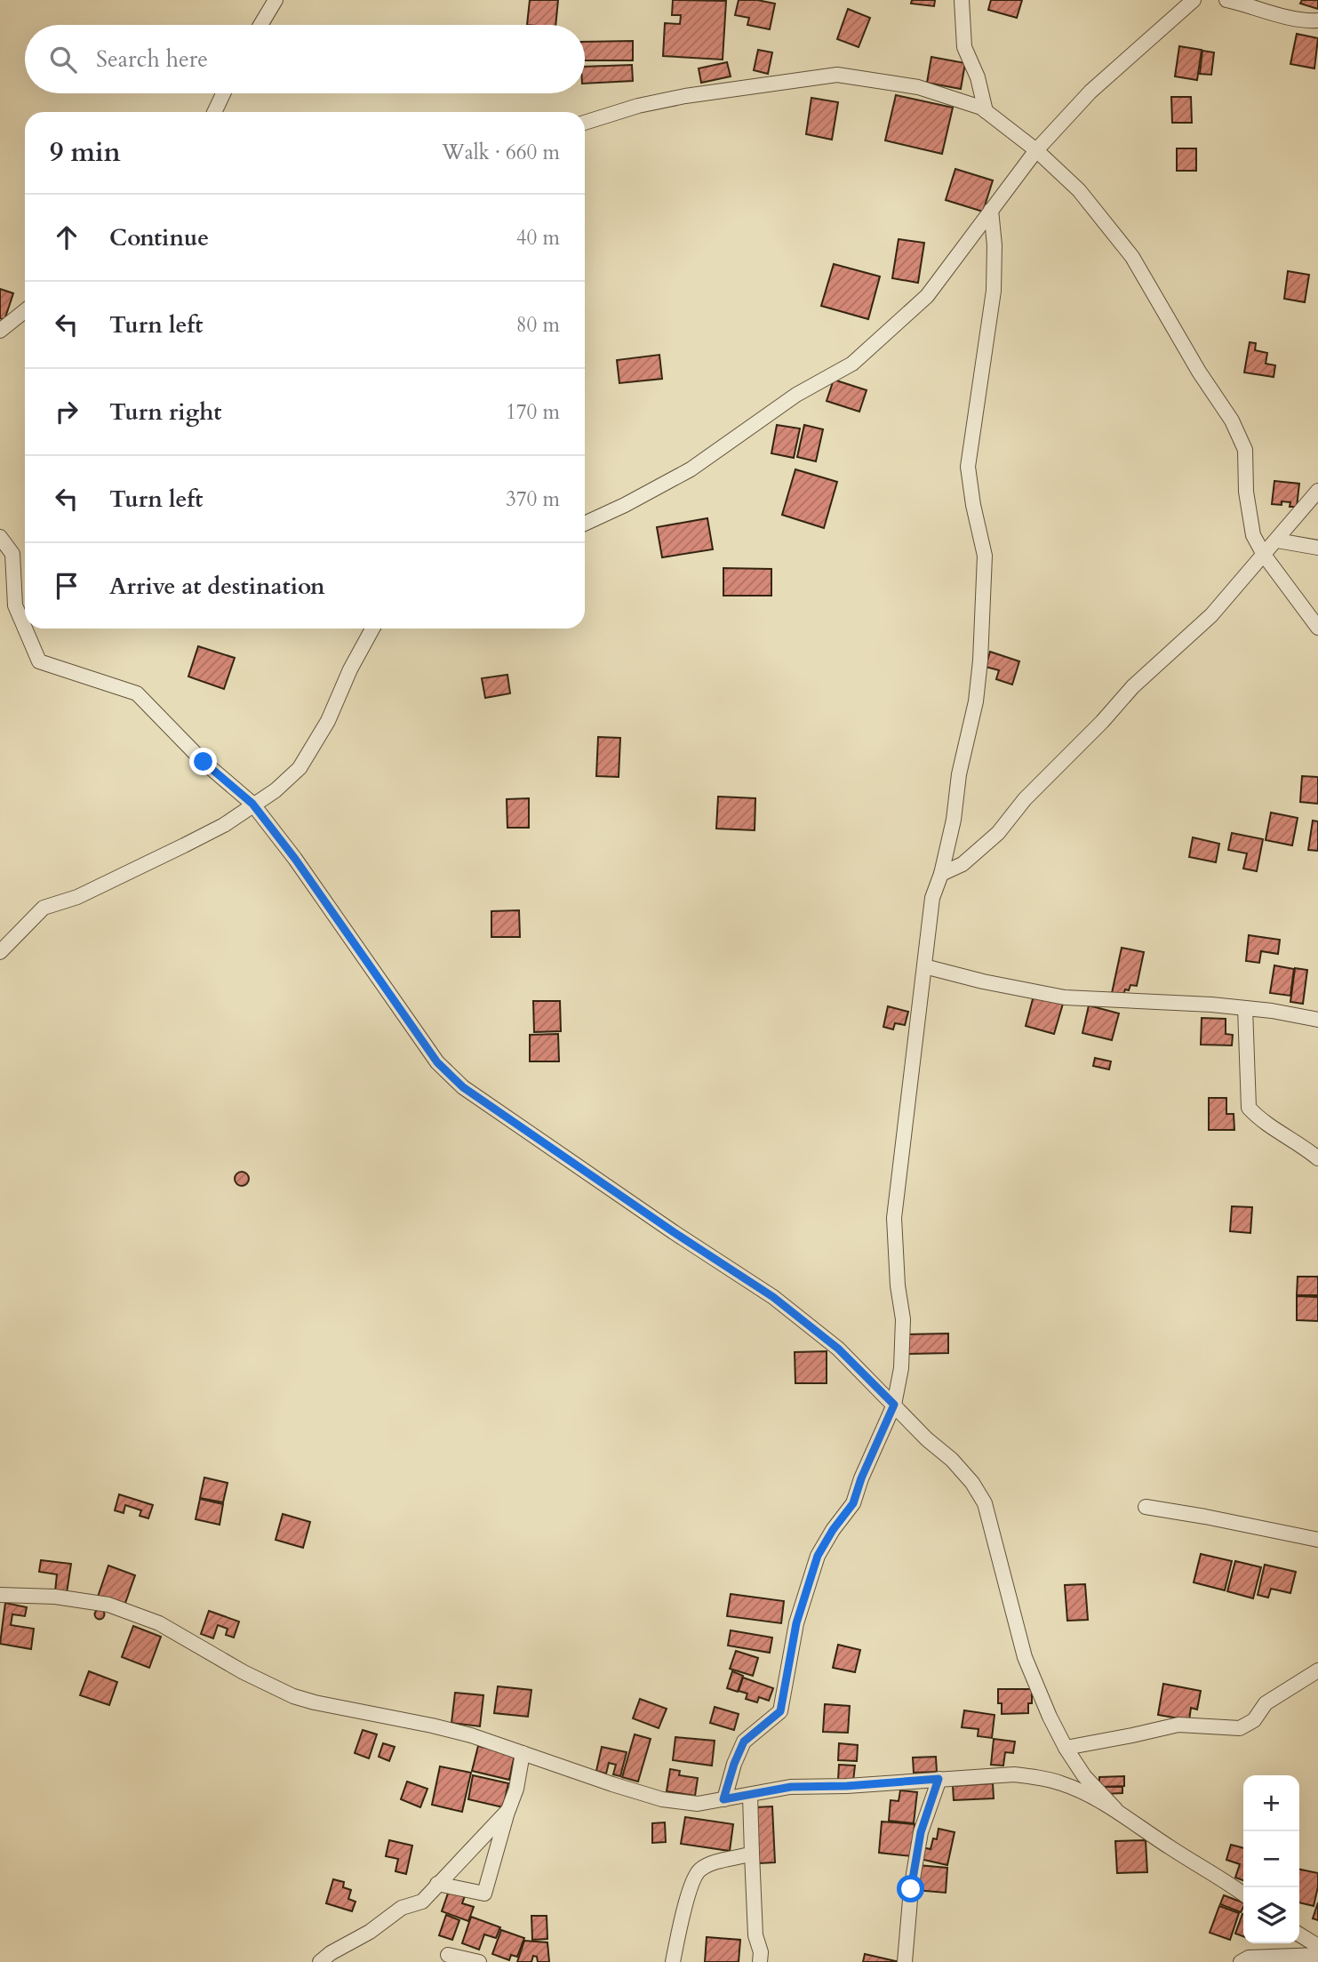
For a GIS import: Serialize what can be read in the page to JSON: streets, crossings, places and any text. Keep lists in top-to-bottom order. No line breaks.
{"page":{"search":"Search here","heading":["9 min","Walk · 660 m"],"list":[["Continue","40 m"],["Turn left","80 m"],["Turn right","170 m"],["Turn left","370 m"],"Arrive at destination"],"map_buttons":["+","−"]}}
